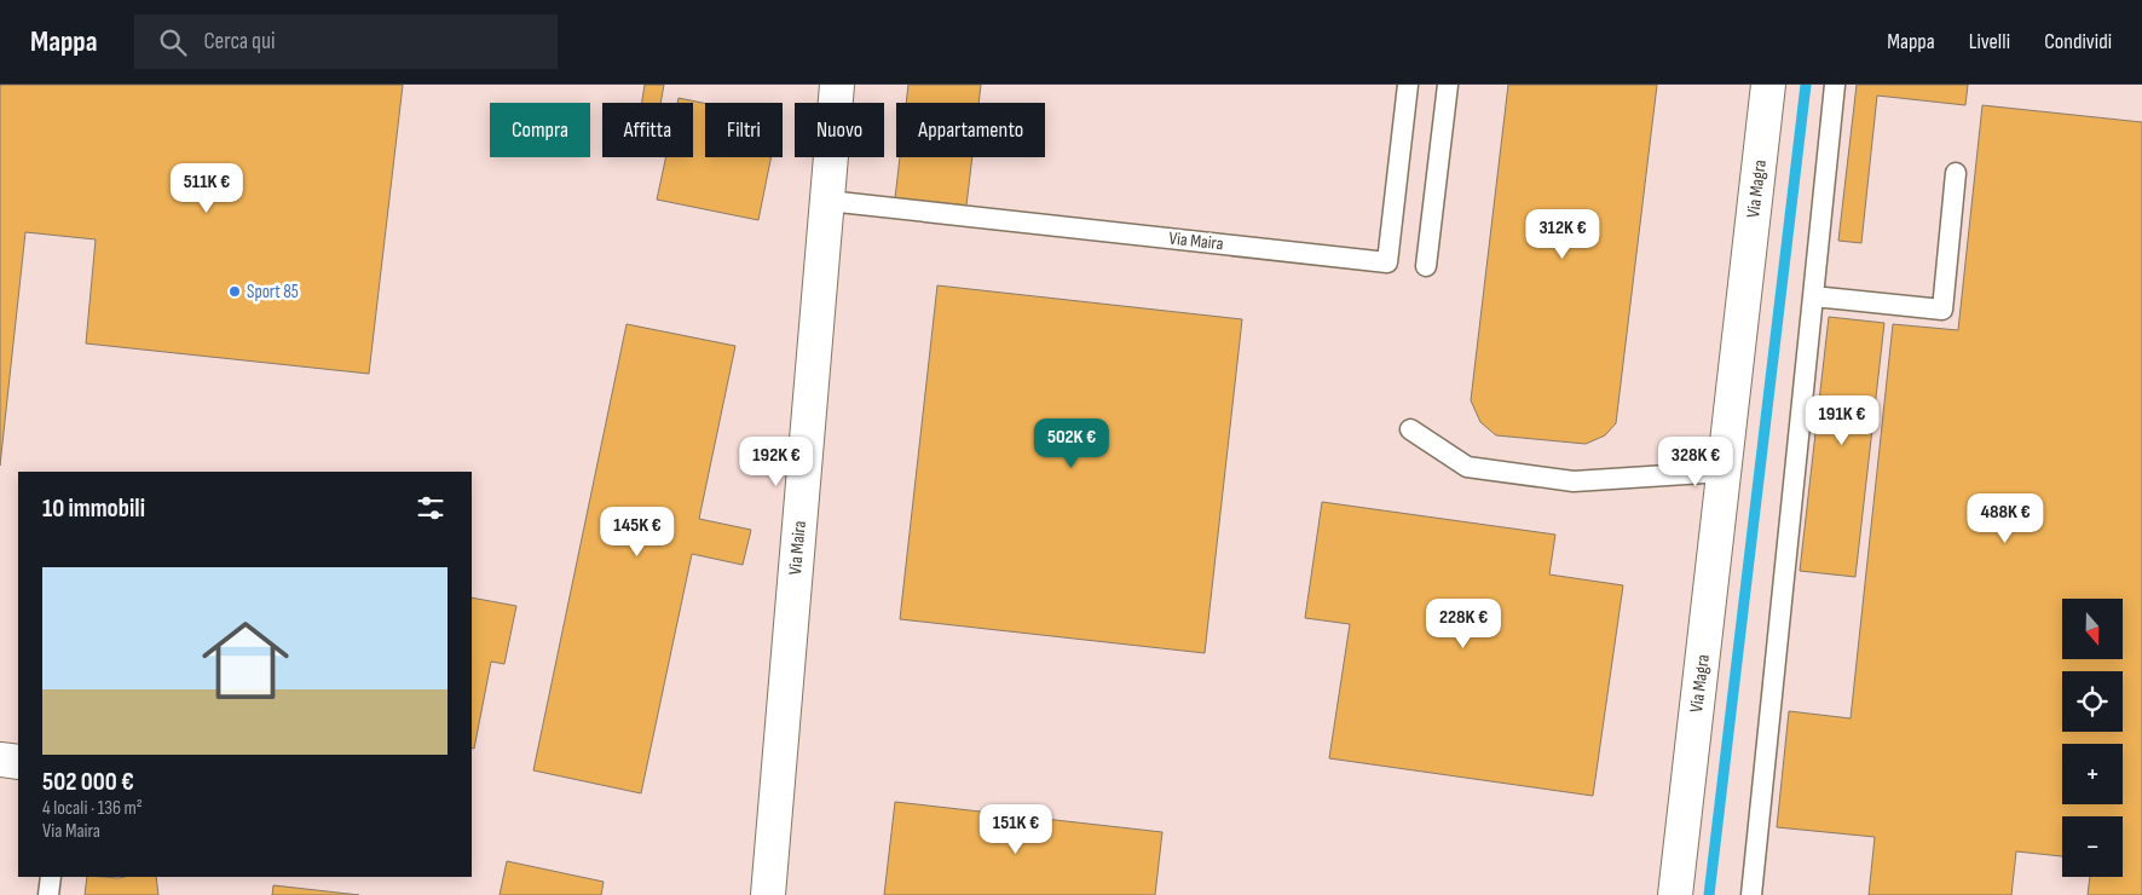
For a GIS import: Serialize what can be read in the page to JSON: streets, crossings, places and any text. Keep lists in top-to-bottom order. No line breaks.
{"streets":{"street":["Via Magra","Via Maira"]},"places":["Sport 85"],"north":"bottom","page":{"header":"Mappa","search":"Cerca qui","nav":["Mappa","Livelli","Condividi"],"chip":["Compra","Affitta","Filtri","Nuovo","Appartamento"],"price":["511K €","312K €","191K €","502K €","192K €","328K €","488K €","145K €","228K €","151K €"],"heading":"10 immobili","list":[{"name":"502 000 €","note":"4 locali · 136 m² · Via Maira"}],"map_buttons":["+","−"]}}
